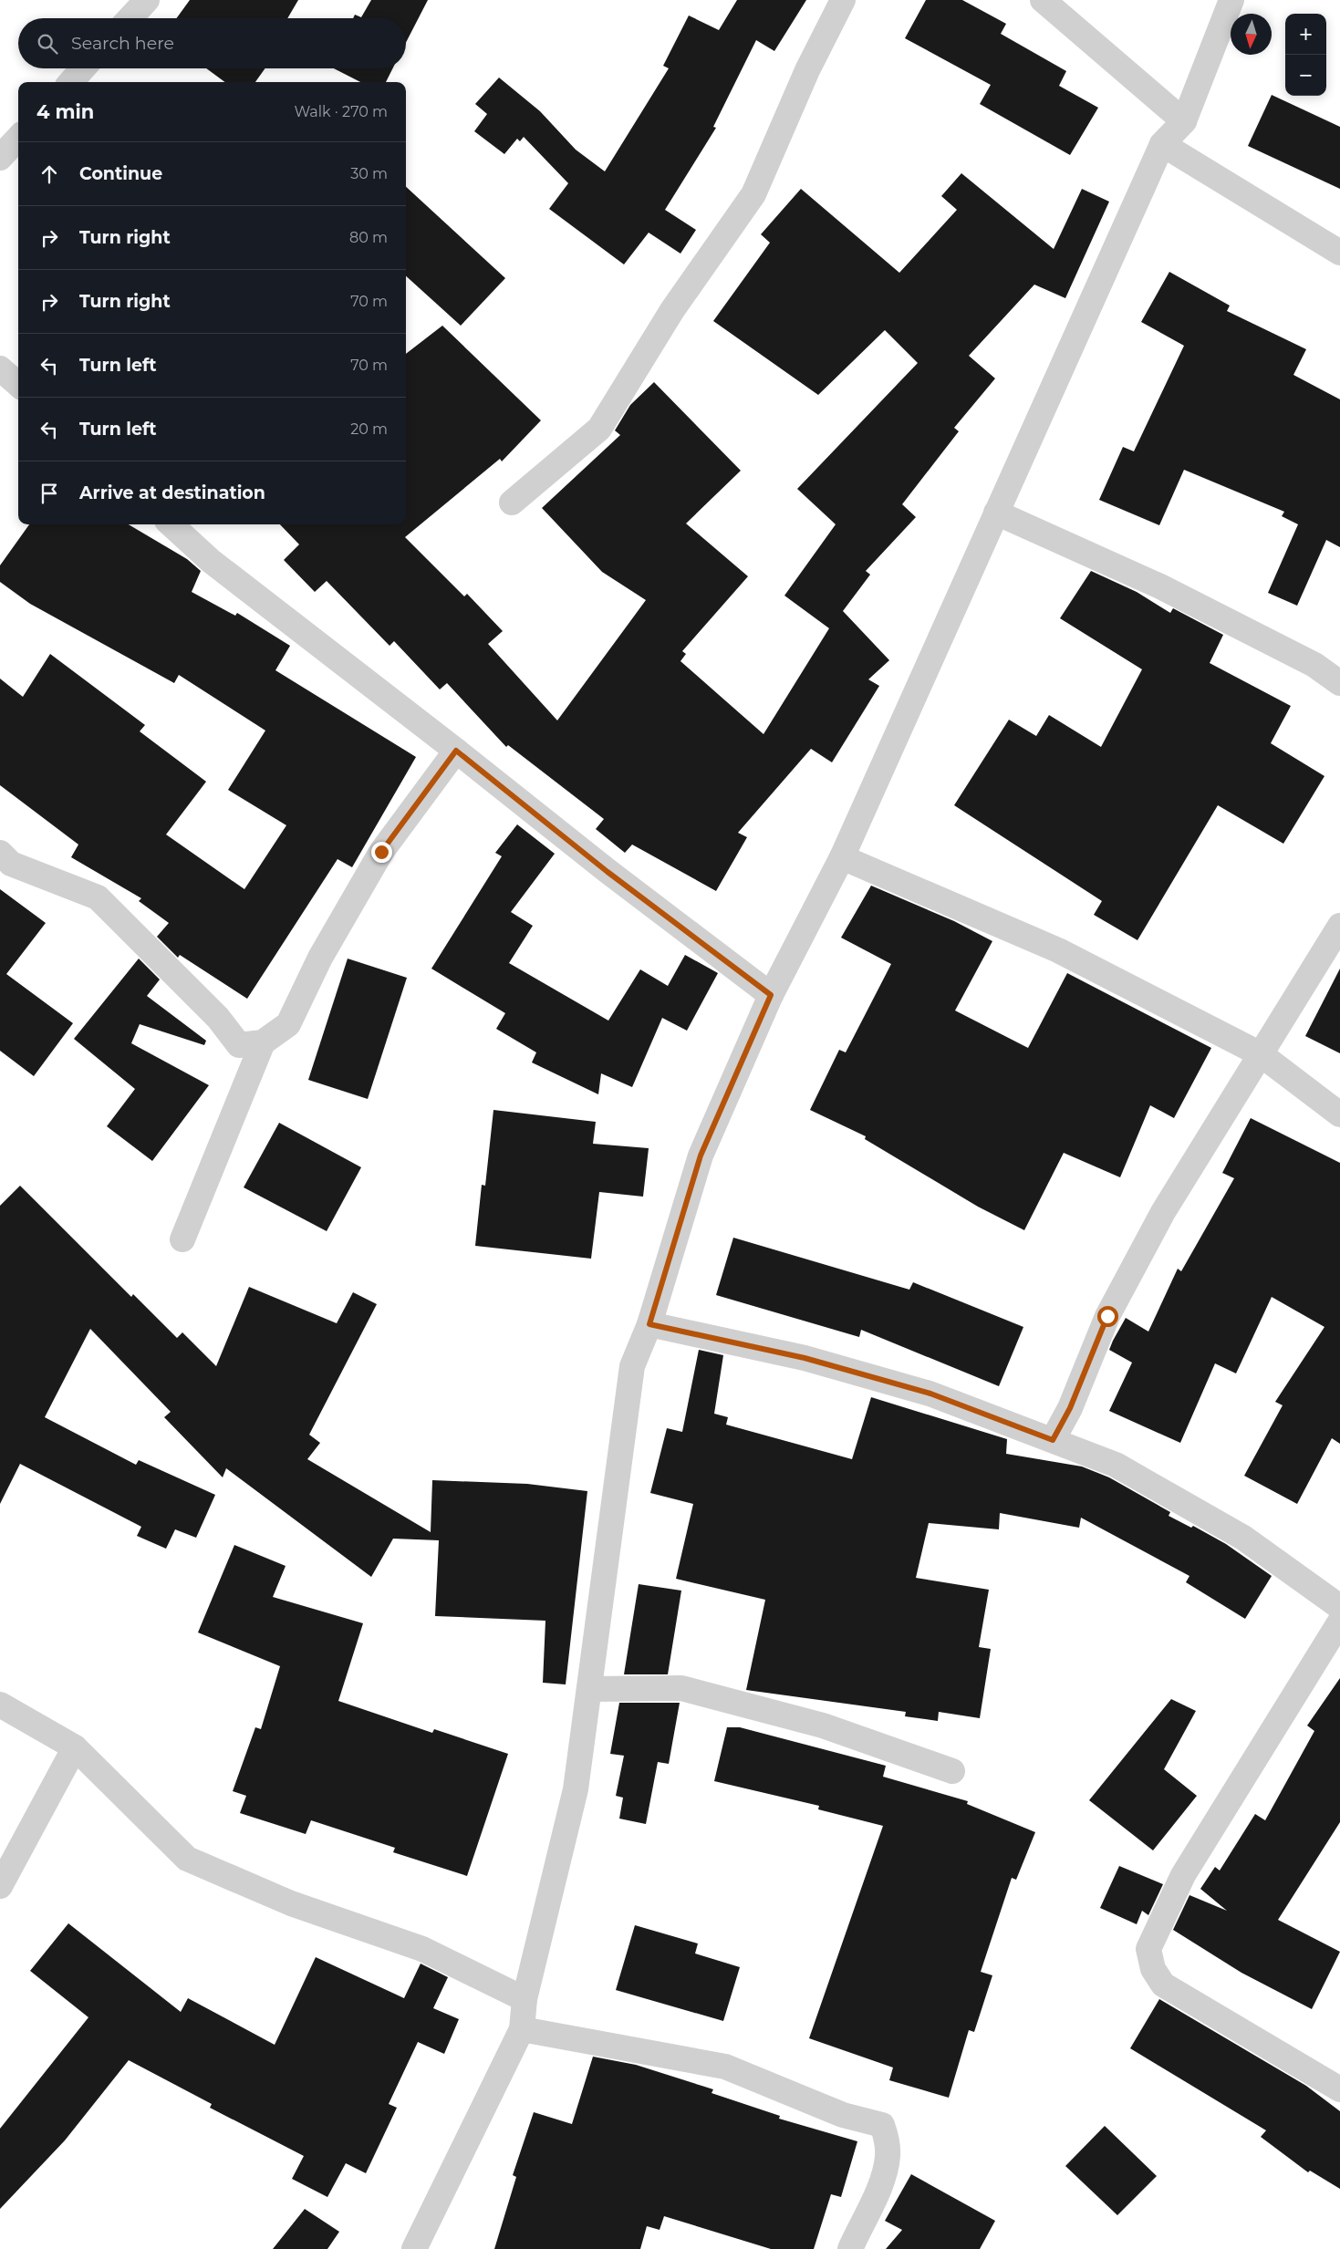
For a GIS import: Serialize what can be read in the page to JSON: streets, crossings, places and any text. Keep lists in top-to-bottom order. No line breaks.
{"north":"bottom","page":{"map_buttons":["+","−"],"search":"Search here","heading":["4 min","Walk · 270 m"],"list":[["Continue","30 m"],["Turn right","80 m"],["Turn right","70 m"],["Turn left","70 m"],["Turn left","20 m"],"Arrive at destination"]}}
